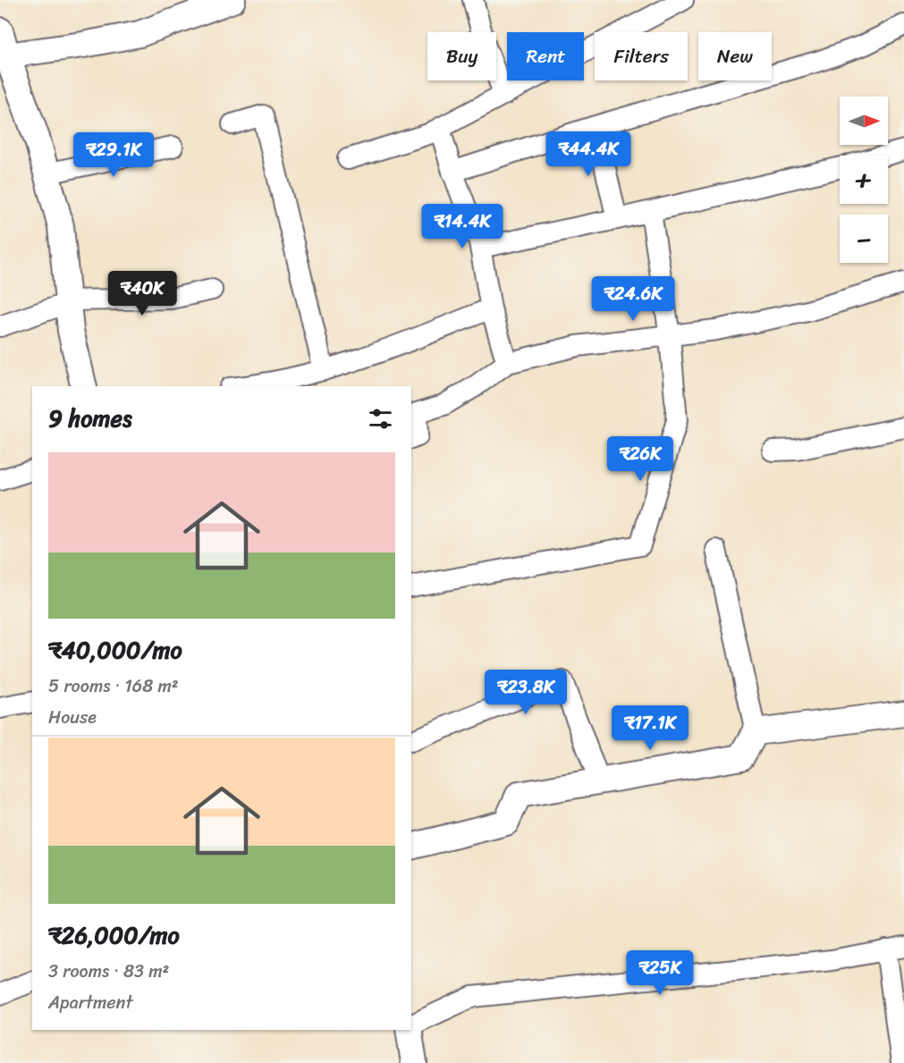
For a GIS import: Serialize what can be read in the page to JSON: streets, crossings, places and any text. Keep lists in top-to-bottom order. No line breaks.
{"north":"right","page":{"chip":["Buy","Rent","Filters","New"],"map_buttons":["+","−"],"price":["₹44.4K","₹29.1K","₹14.4K","₹40K","₹24.6K","₹26K","₹23.8K","₹17.1K","₹25K"],"heading":"9 homes","list":[{"name":"₹40,000/mo","note":"5 rooms · 168 m² · House"},{"name":"₹26,000/mo","note":"3 rooms · 83 m² · Apartment"}]}}
